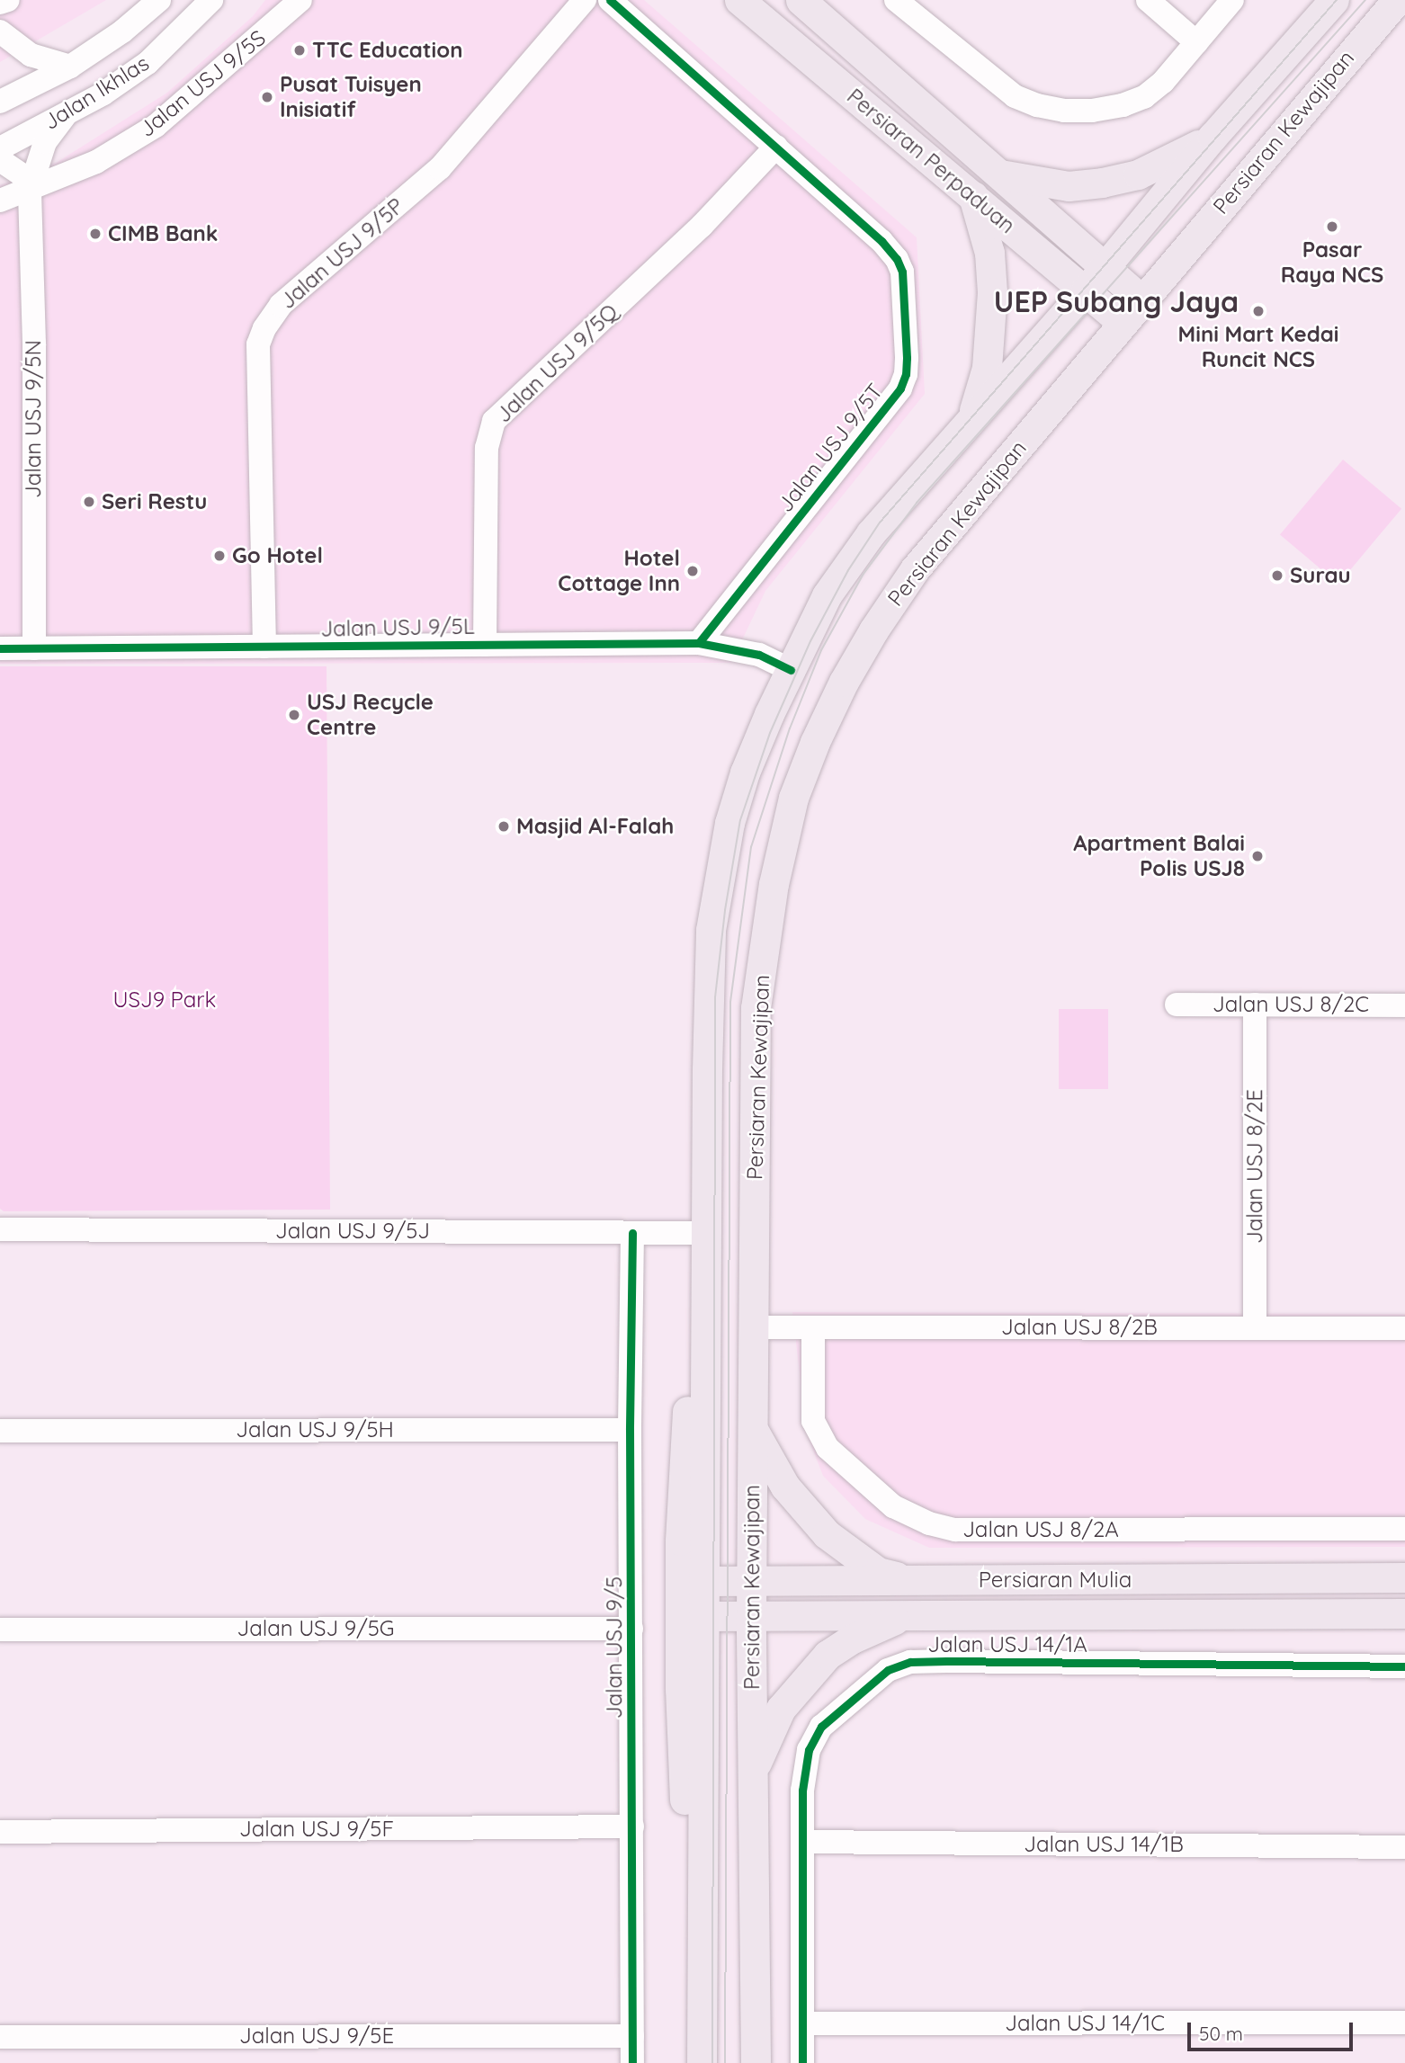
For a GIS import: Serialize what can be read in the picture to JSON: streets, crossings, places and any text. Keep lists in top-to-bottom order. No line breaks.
{"streets":{"main road":["Persiaran Kewajipan","Persiaran Perpaduan","Persiaran Mulia"],"street":["Jalan USJ 9/5S","Jalan Ikhlas","Jalan USJ 9/5P","Jalan USJ 9/5Q","Jalan USJ 9/5N","Jalan USJ 9/5T","Jalan USJ 9/5L","Jalan USJ 8/2C","Jalan USJ 8/2E","Jalan USJ 9/5J","Jalan USJ 8/2B","Jalan USJ 9/5H","Jalan USJ 8/2A","Jalan USJ 9/5G","Jalan USJ 14/1A","Jalan USJ 9/5","Jalan USJ 9/5F","Jalan USJ 14/1B","Jalan USJ 14/1C","Jalan USJ 9/5E"]},"crossings":[["Jalan USJ 9/5S","Jalan USJ 9/5N"],["Jalan Ikhlas","Jalan USJ 9/5N"],["Persiaran Kewajipan","Persiaran Perpaduan"],["Persiaran Kewajipan","Jalan USJ 8/2B"],["Persiaran Kewajipan","Persiaran Mulia"],["Jalan USJ 9/5P","Jalan USJ 9/5L"],["Jalan USJ 9/5Q","Jalan USJ 9/5T"],["Jalan USJ 9/5Q","Jalan USJ 9/5L"],["Jalan USJ 9/5N","Jalan USJ 9/5L"],["Jalan USJ 9/5T","Jalan USJ 9/5L"],["Jalan USJ 8/2C","Jalan USJ 8/2E"],["Jalan USJ 8/2E","Jalan USJ 8/2B"],["Jalan USJ 9/5J","Jalan USJ 9/5"],["Jalan USJ 8/2B","Jalan USJ 8/2A"],["Jalan USJ 9/5H","Jalan USJ 9/5"],["Jalan USJ 9/5G","Jalan USJ 9/5"],["Jalan USJ 14/1A","Jalan USJ 14/1B"],["Jalan USJ 14/1A","Jalan USJ 14/1C"],["Jalan USJ 9/5","Jalan USJ 9/5F"],["Jalan USJ 9/5","Jalan USJ 9/5E"]],"districts":["UEP Subang Jaya"],"parks":["USJ9 Park"],"places":["TTC Education","Pusat Tuisyen Inisiatif","Pasar Raya NCS","CIMB Bank","Mini Mart Kedai Runcit NCS","Seri Restu","Go Hotel","Hotel Cottage Inn","Surau","USJ Recycle Centre","Masjid Al-Falah","Apartment Balai Polis USJ8"],"scale_bar":"50 m"}
